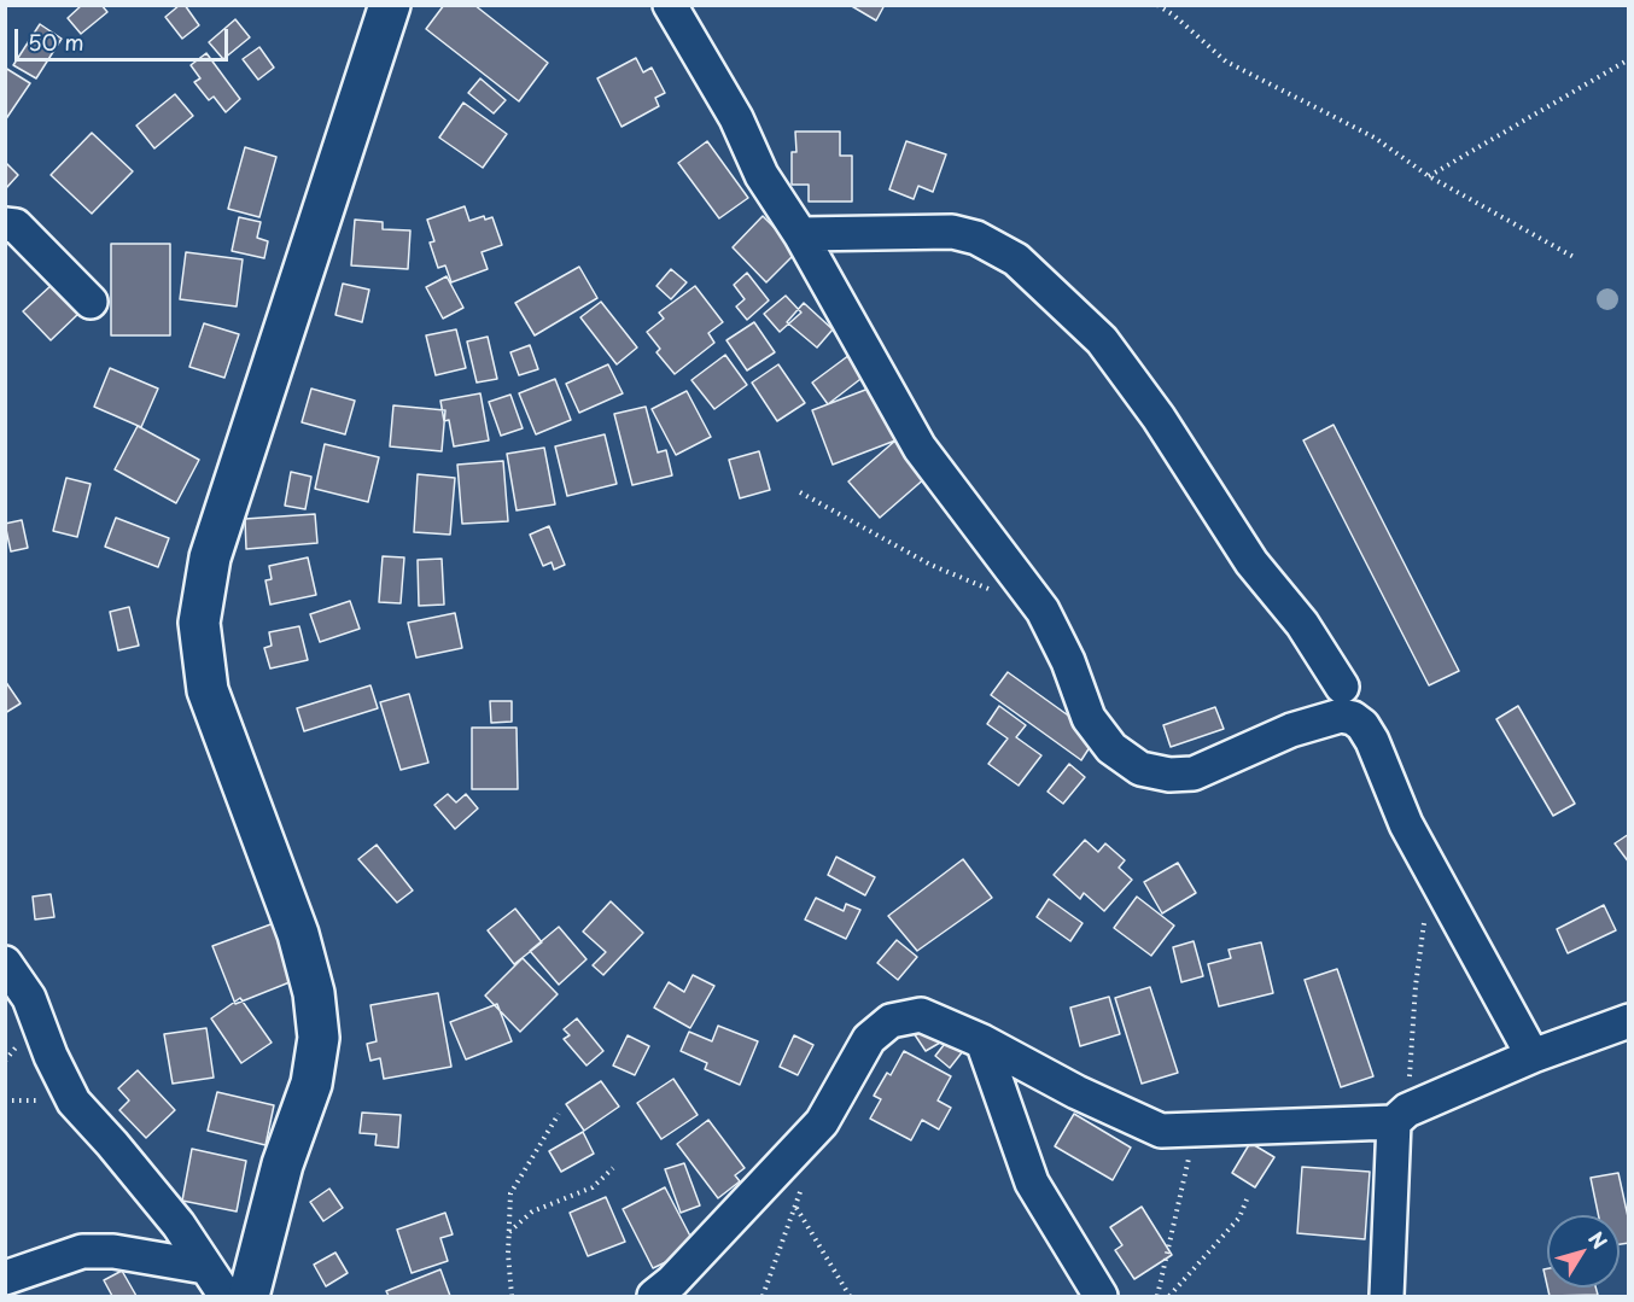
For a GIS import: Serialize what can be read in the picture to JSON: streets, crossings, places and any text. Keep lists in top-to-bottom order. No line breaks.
{"scale_bar":"50 m","north":"top right"}
